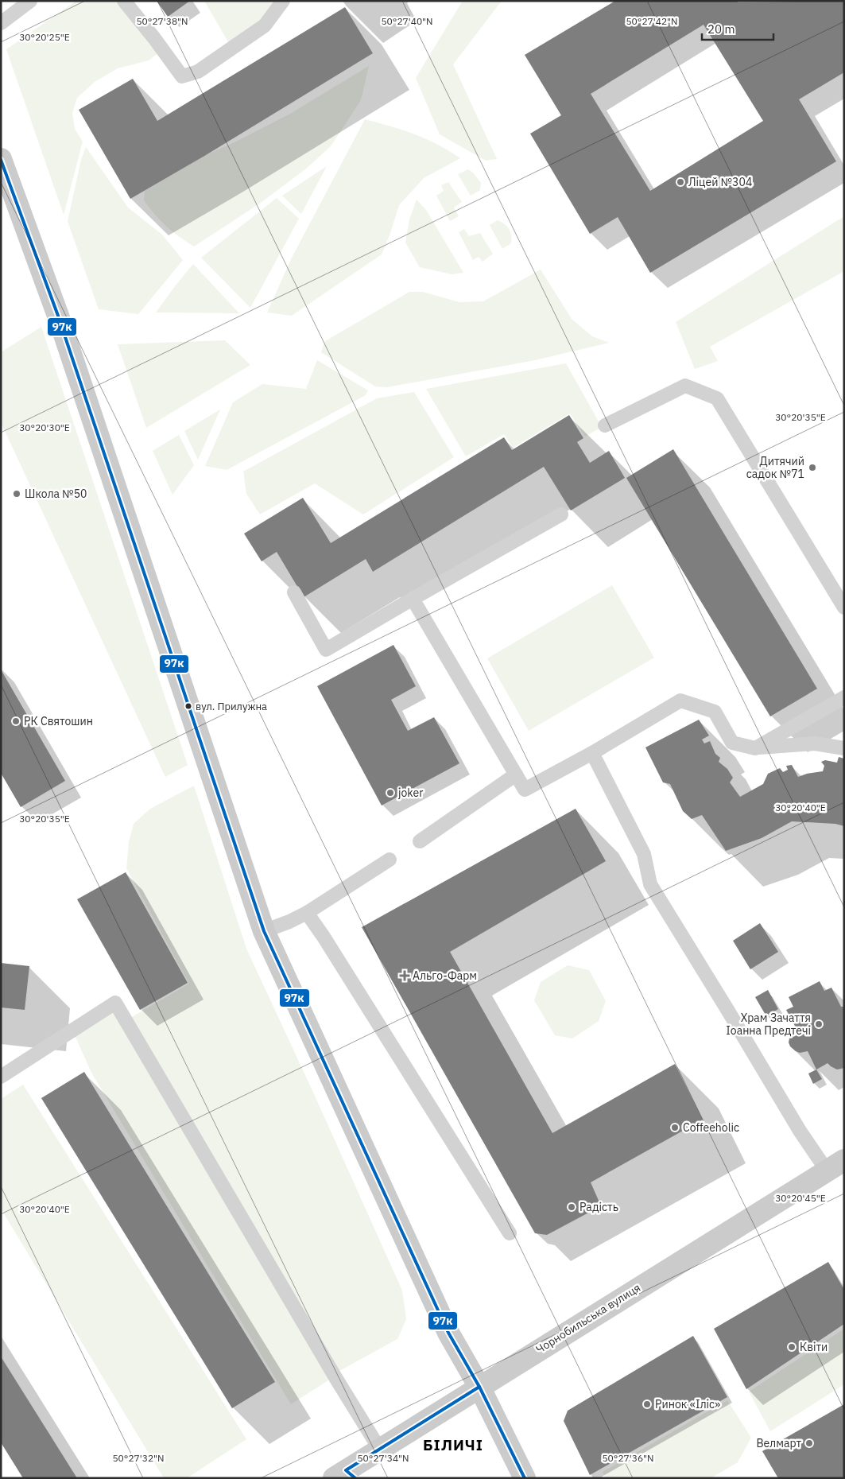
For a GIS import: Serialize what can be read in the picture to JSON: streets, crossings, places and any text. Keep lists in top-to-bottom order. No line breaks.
{"streets":{"street":["Чорнобильська вулиця"]},"districts":["БІЛИЧІ"],"places":{"other":["Ліцей №304","Дитячий садок №71","Школа №50","вул. Прилужна","РК Святошин","joker","Храм Зачаття Іоанна Предтечі","Coffeeholic","Радість","Квіти","Ринок «Іліс»","Велмарт"],"health":["Альго-Фарм"]},"lines":["transit line 97к"],"scale_bar":"20 m","coordinates":["50°27'38\"N","50°27'40\"N","50°27'42\"N","30°20'25\"E","30°20'35\"E","30°20'30\"E","30°20'40\"E","30°20'45\"E","50°27'32\"N","50°27'34\"N","50°27'36\"N"]}
